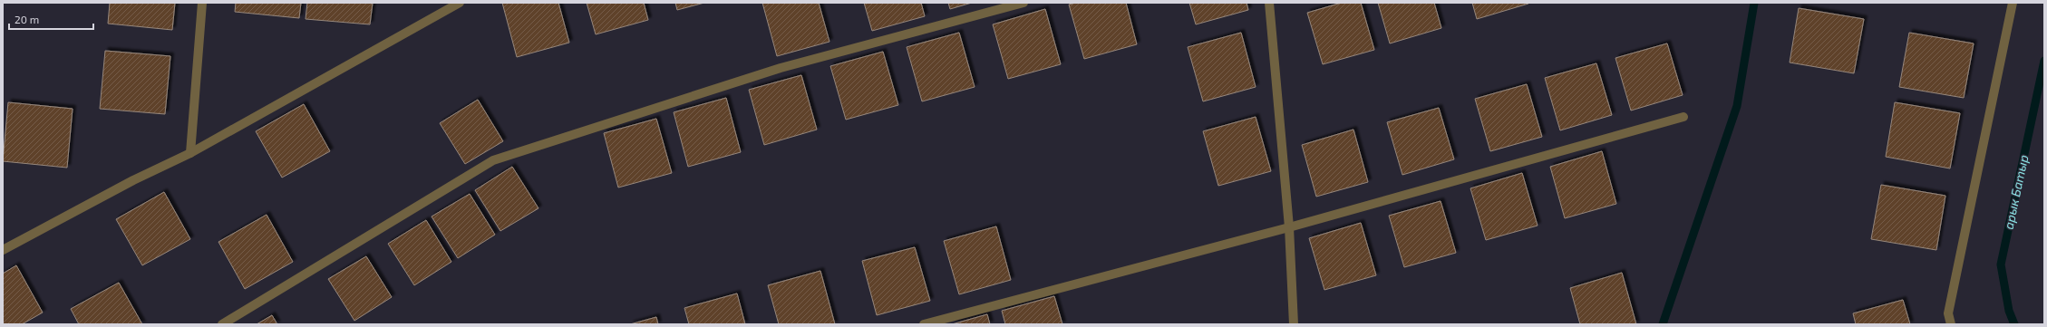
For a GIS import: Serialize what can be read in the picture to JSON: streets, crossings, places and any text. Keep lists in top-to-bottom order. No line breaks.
{"water":["арык Батыр"],"scale_bar":"20 m"}
